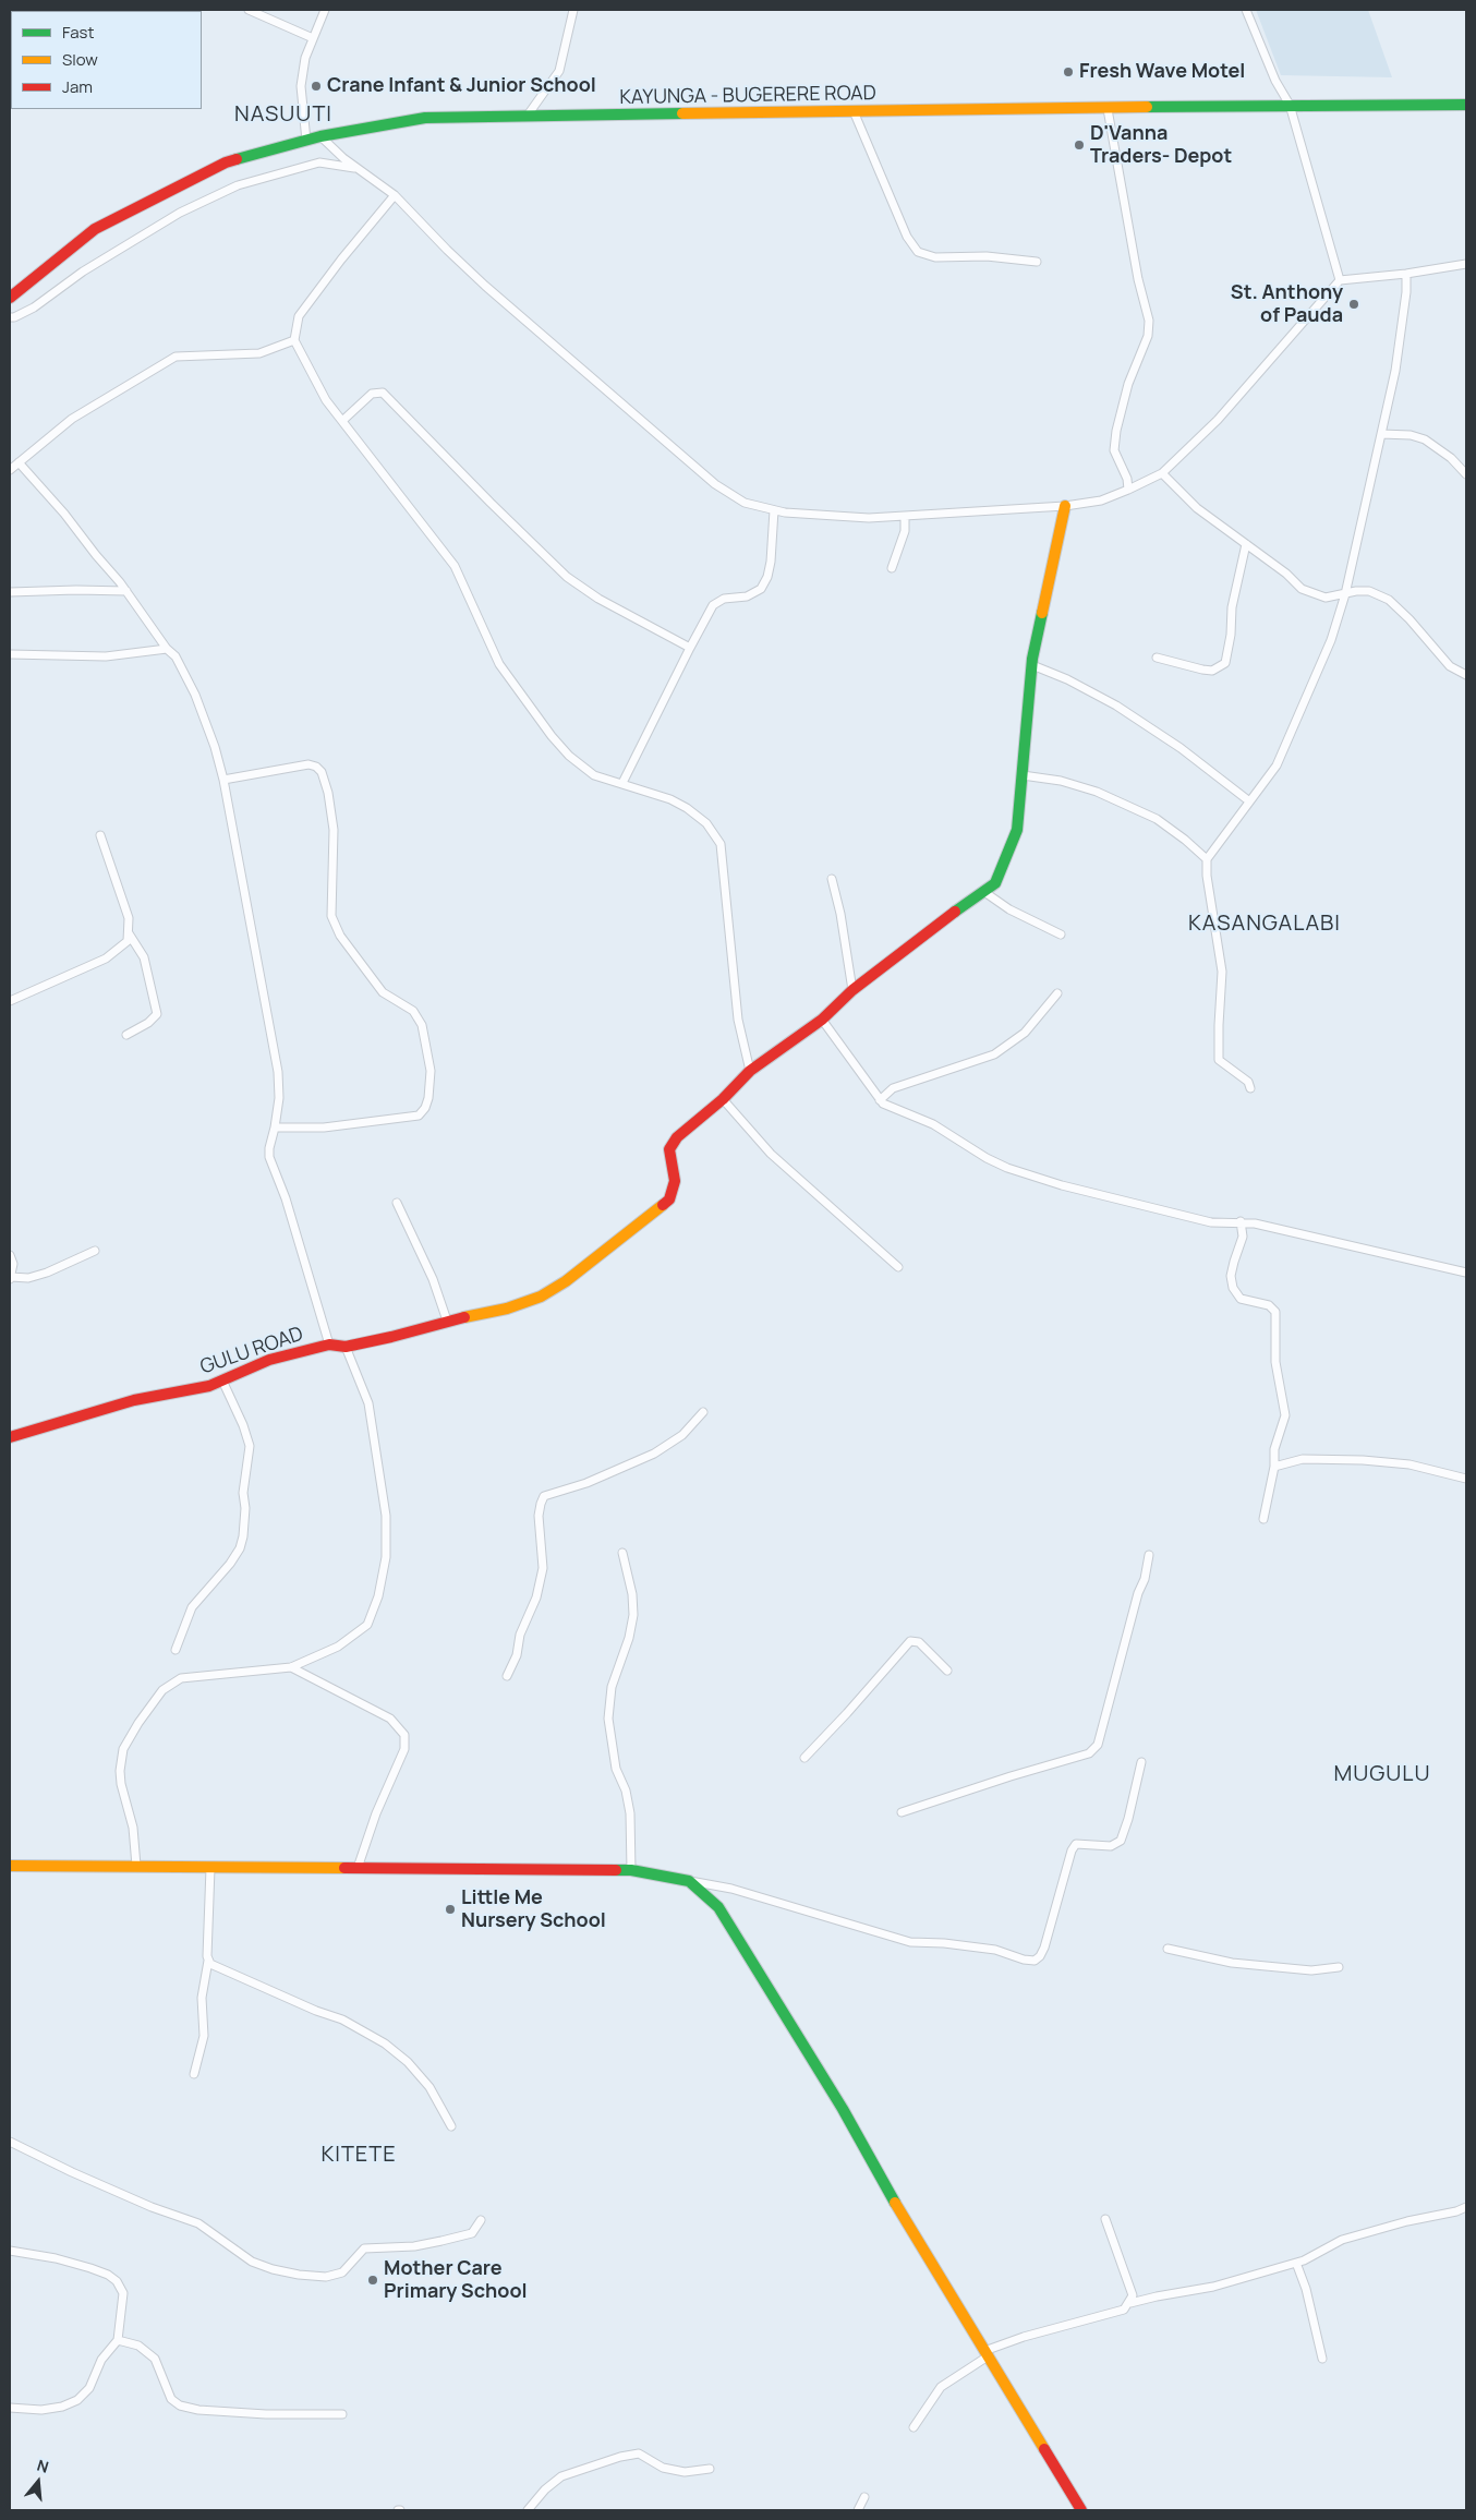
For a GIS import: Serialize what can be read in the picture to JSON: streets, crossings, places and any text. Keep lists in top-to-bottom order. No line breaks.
{"streets":{"street":["KAYUNGA - BUGERERE ROAD","GULU ROAD"]},"districts":["NASUUTI","KASANGALABI","MUGULU","KITETE"],"places":["Fresh Wave Motel","Crane Infant & Junior School","D'Vanna Traders- Depot","St. Anthony of Pauda","Little Me Nursery School","Mother Care Primary School"],"legend":["Fast","Slow","Jam"],"north":"top"}
